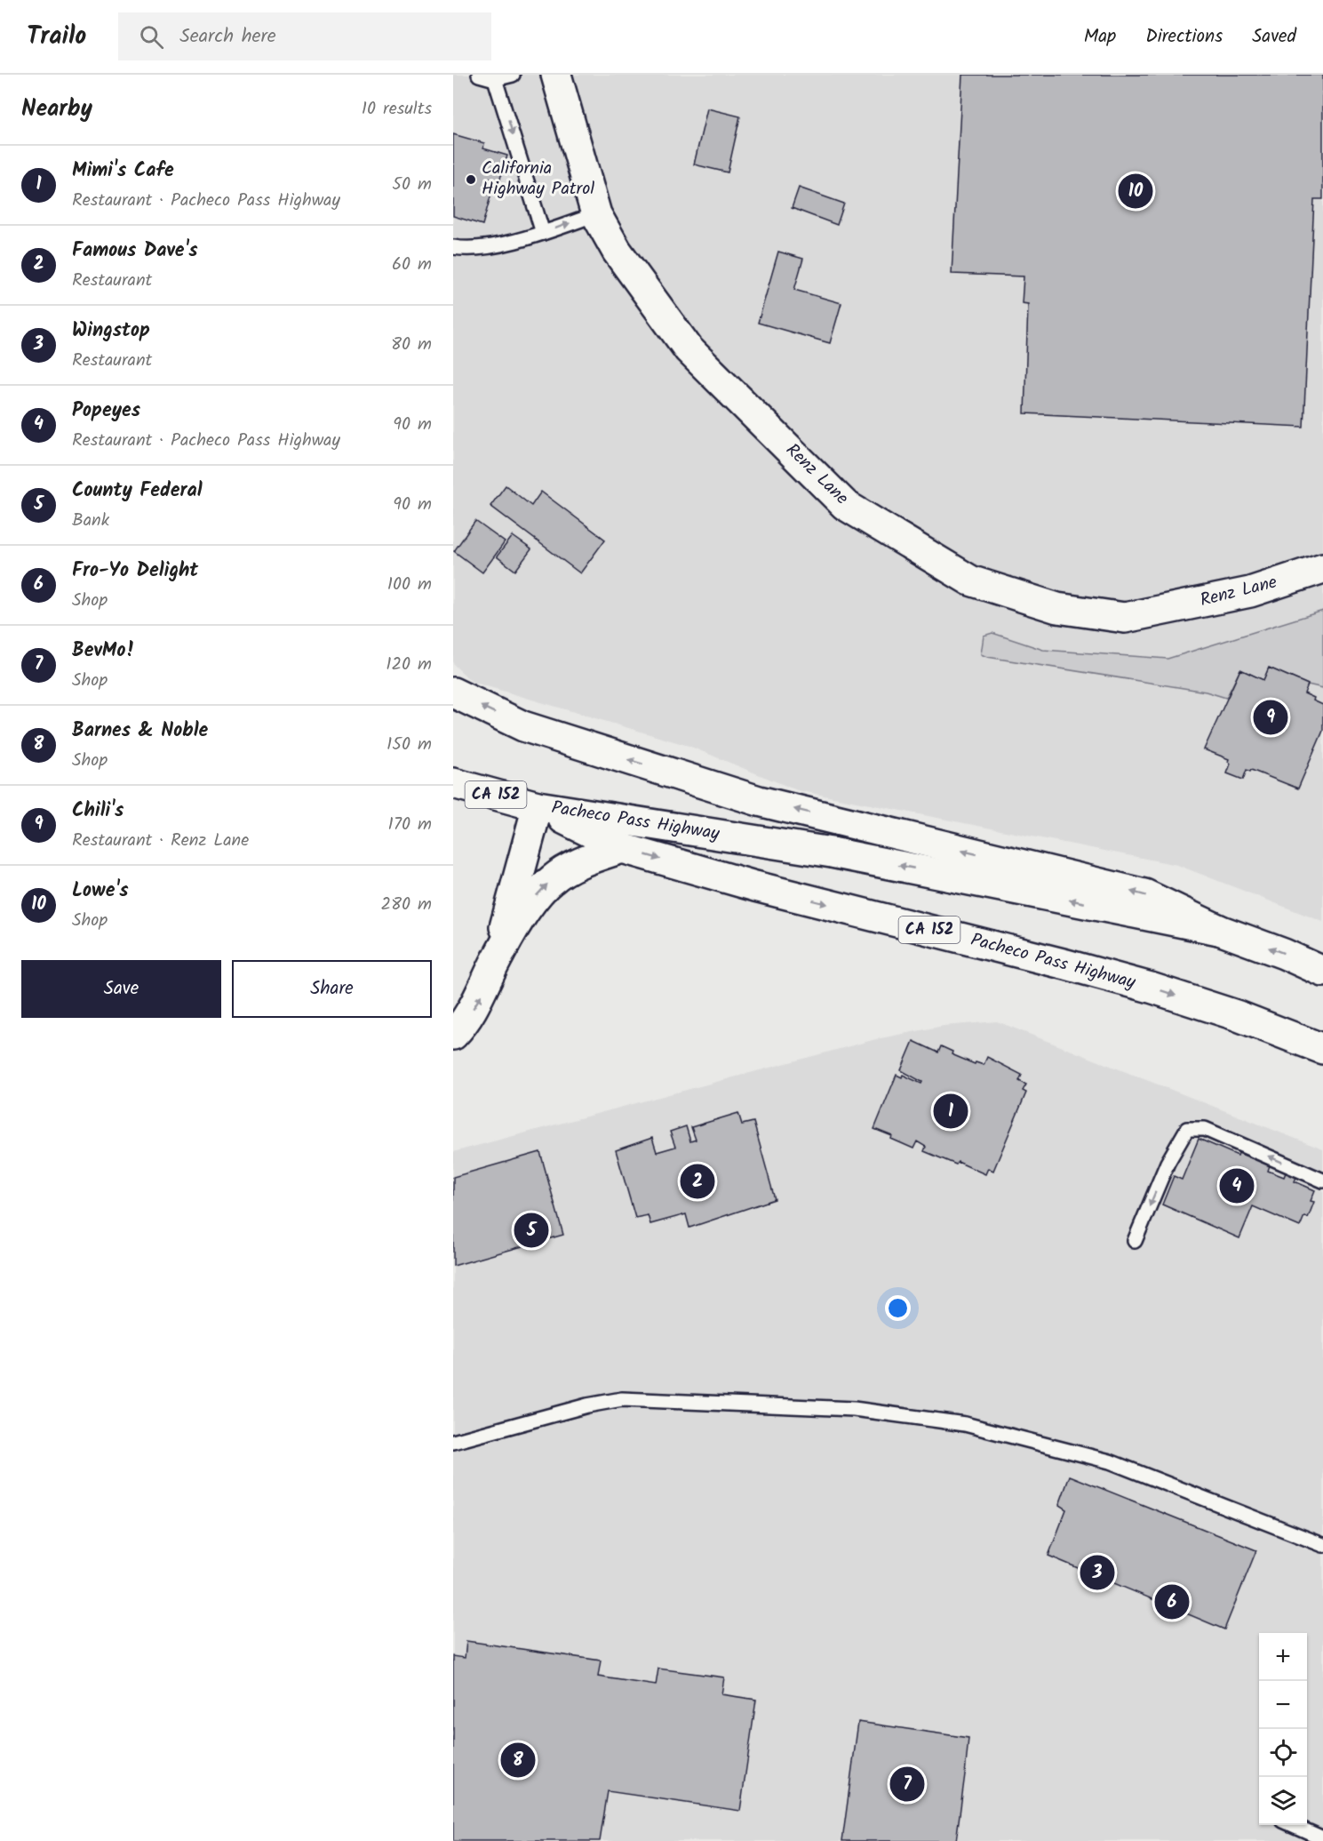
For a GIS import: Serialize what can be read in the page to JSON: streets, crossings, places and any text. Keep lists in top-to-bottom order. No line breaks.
{"streets":{"main road":["Renz Lane","CA 152","Pacheco Pass Highway"]},"places":["California Highway Patrol"],"page":{"header":"Trailo","search":"Search here","nav":["Map","Directions","Saved"],"heading":["Nearby","10 results"],"list":[{"mark":"1","name":"Mimi's Cafe","note":"Restaurant · Pacheco Pass Highway","value":"50 m"},{"mark":"2","name":"Famous Dave's","note":"Restaurant","value":"60 m"},{"mark":"3","name":"Wingstop","note":"Restaurant","value":"80 m"},{"mark":"4","name":"Popeyes","note":"Restaurant · Pacheco Pass Highway","value":"90 m"},{"mark":"5","name":"County Federal","note":"Bank","value":"90 m"},{"mark":"6","name":"Fro-Yo Delight","note":"Shop","value":"100 m"},{"mark":"7","name":"BevMo!","note":"Shop","value":"120 m"},{"mark":"8","name":"Barnes & Noble","note":"Shop","value":"150 m"},{"mark":"9","name":"Chili's","note":"Restaurant · Renz Lane","value":"170 m"},{"mark":"10","name":"Lowe's","note":"Shop","value":"280 m"}],"pins":["10","9","1","2","4","5","3","6","8","7"],"buttons":["Save","Share"],"map_buttons":["+","−"]}}
